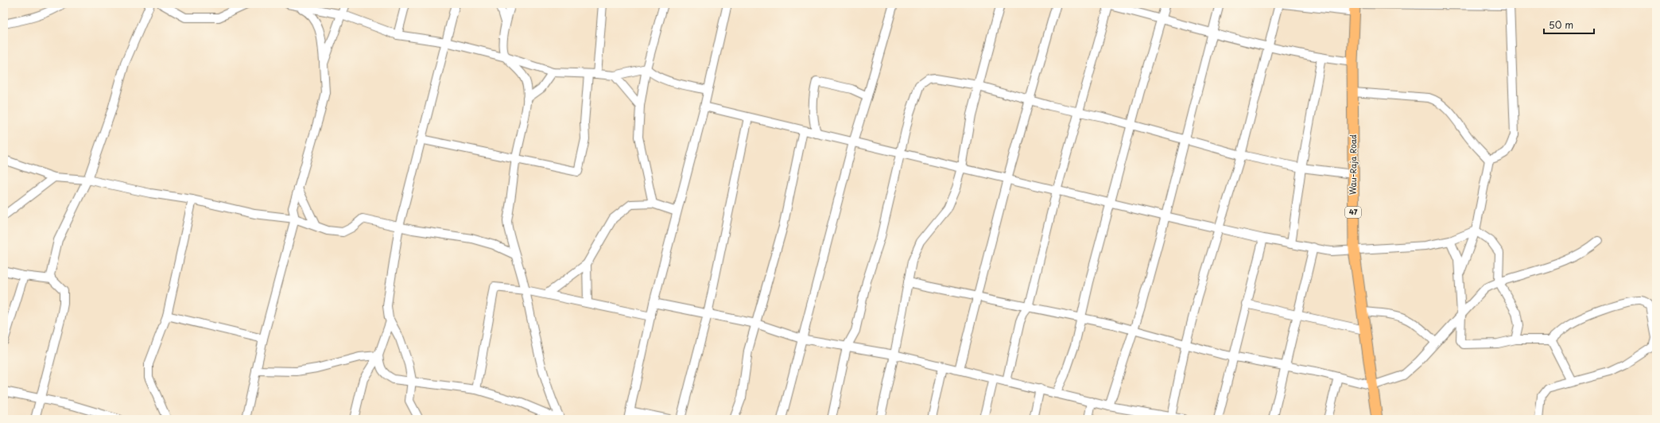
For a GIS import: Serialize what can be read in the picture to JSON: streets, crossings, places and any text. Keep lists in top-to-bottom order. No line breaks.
{"streets":{"main road":["Wau-Raja Road","47"]},"scale_bar":"50 m"}
